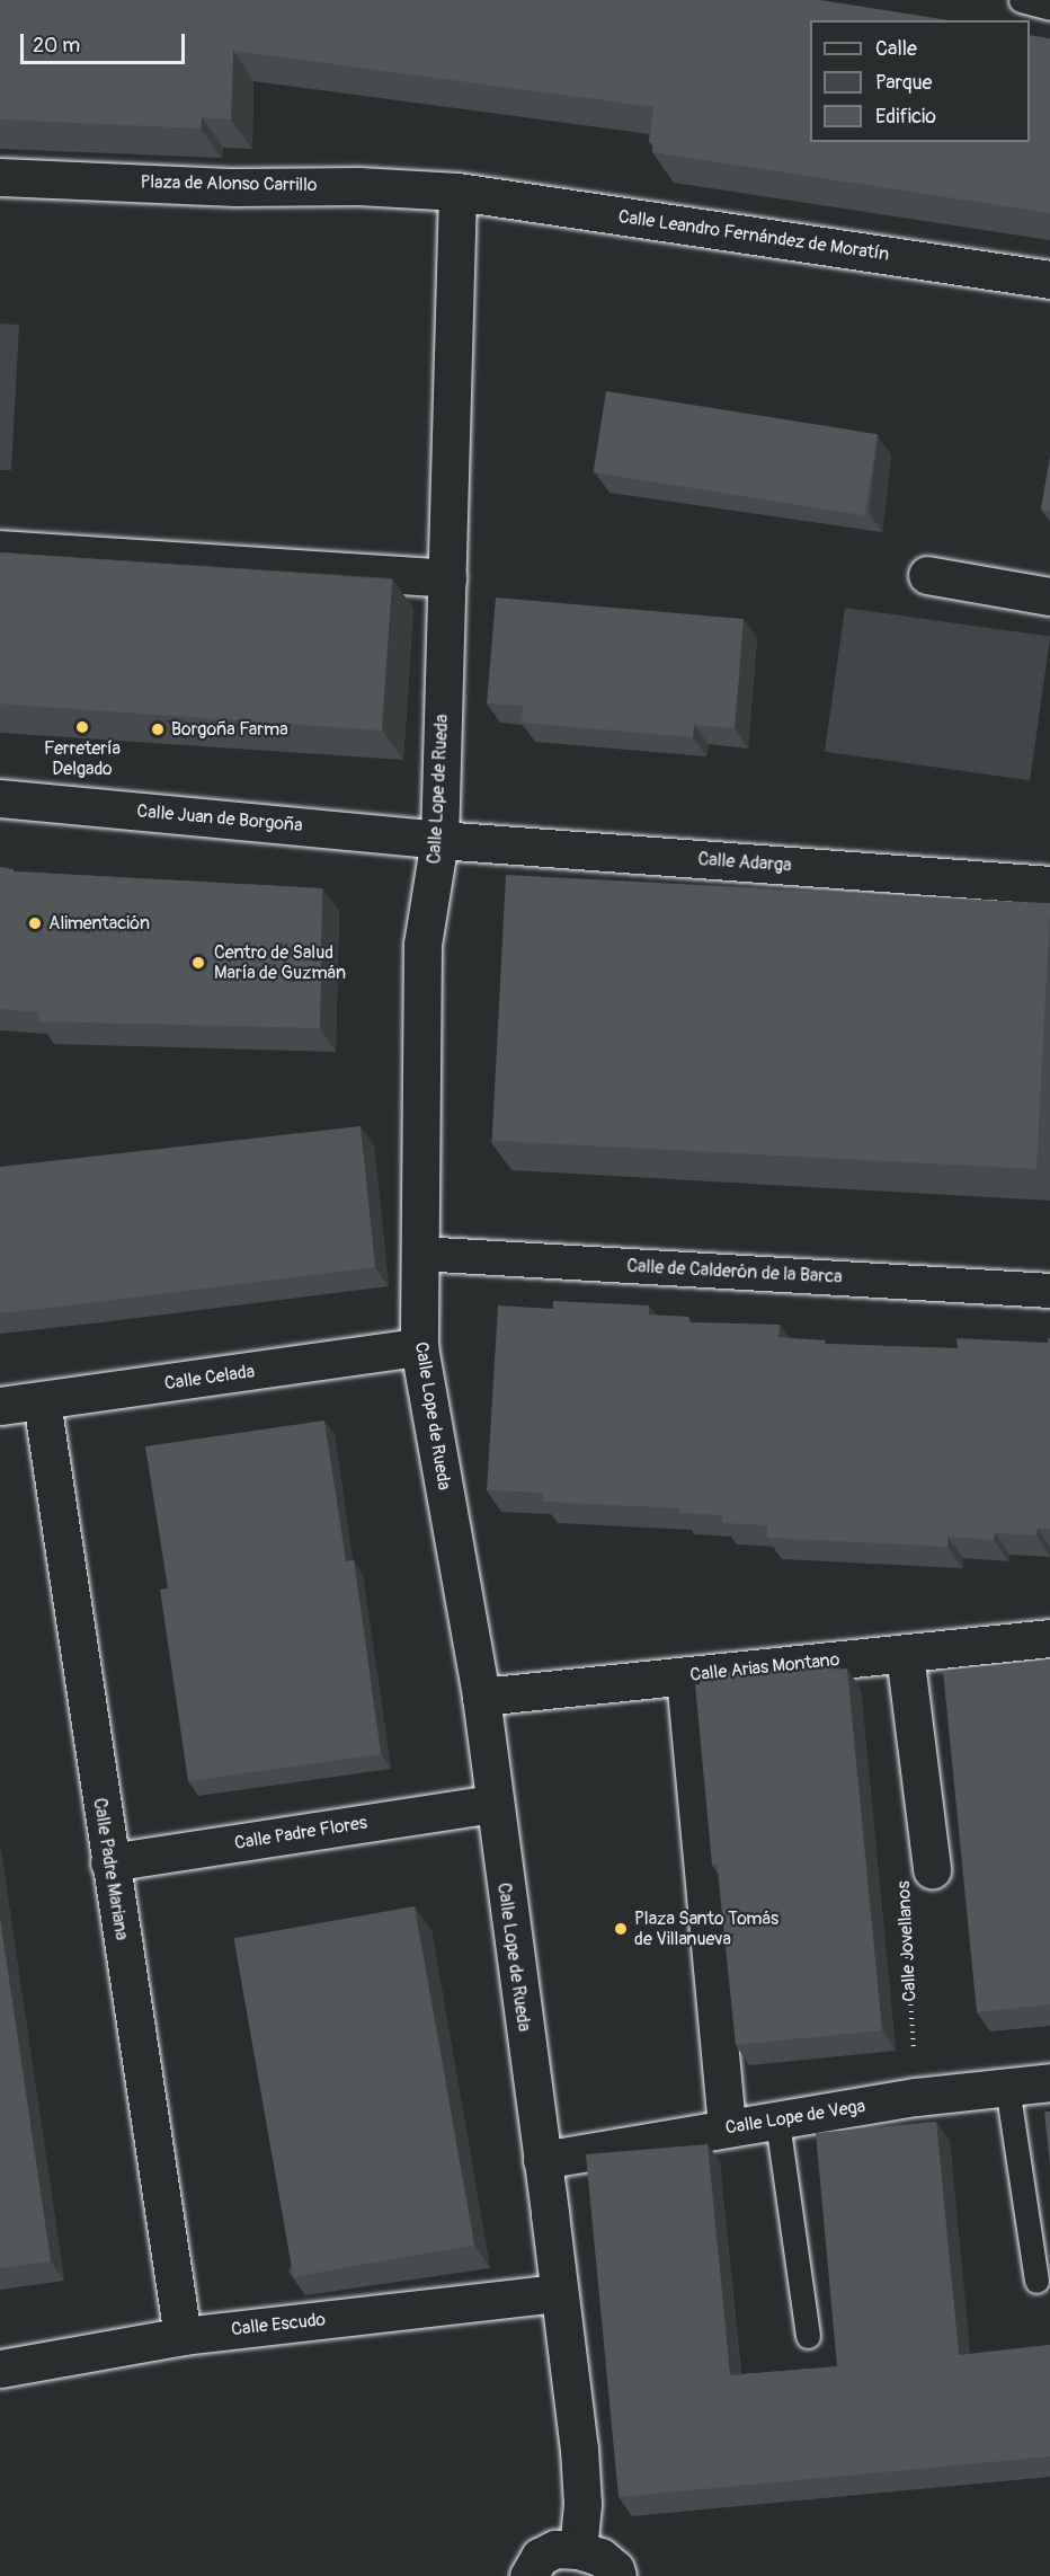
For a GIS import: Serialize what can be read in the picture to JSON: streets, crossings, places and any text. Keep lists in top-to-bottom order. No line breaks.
{"streets":{"street":["Plaza de Alonso Carrillo","Calle Leandro Fernández de Moratín","Calle Lope de Rueda","Calle Juan de Borgoña","Calle Adarga","Calle de Calderón de la Barca","Calle Celada","Calle Arias Montano","Calle Padre Flores","Calle Padre Mariana","Calle Jovellanos","Calle Lope de Vega","Calle Escudo"]},"crossings":[["Plaza de Alonso Carrillo","Calle Leandro Fernández de Moratín"],["Plaza de Alonso Carrillo","Calle Lope de Rueda"],["Calle Leandro Fernández de Moratín","Calle Lope de Rueda"],["Calle Lope de Rueda","Calle Juan de Borgoña"],["Calle Lope de Rueda","Calle Adarga"],["Calle Lope de Rueda","Calle de Calderón de la Barca"],["Calle Lope de Rueda","Calle Celada"],["Calle Lope de Rueda","Calle Arias Montano"],["Calle Lope de Rueda","Calle Padre Flores"],["Calle Lope de Rueda","Calle Lope de Vega"],["Calle Lope de Rueda","Calle Escudo"],["Calle Juan de Borgoña","Calle Adarga"],["Calle Celada","Calle Padre Mariana"],["Calle Arias Montano","Calle Jovellanos"],["Calle Padre Flores","Calle Padre Mariana"],["Calle Padre Mariana","Calle Escudo"],["Calle Jovellanos","Calle Lope de Vega"]],"places":["Ferretería Delgado","Borgoña Farma","Alimentación","Centro de Salud María de Guzmán","Plaza Santo Tomás de Villanueva"],"legend":["Calle","Parque","Edificio"],"scale_bar":"20 m"}
